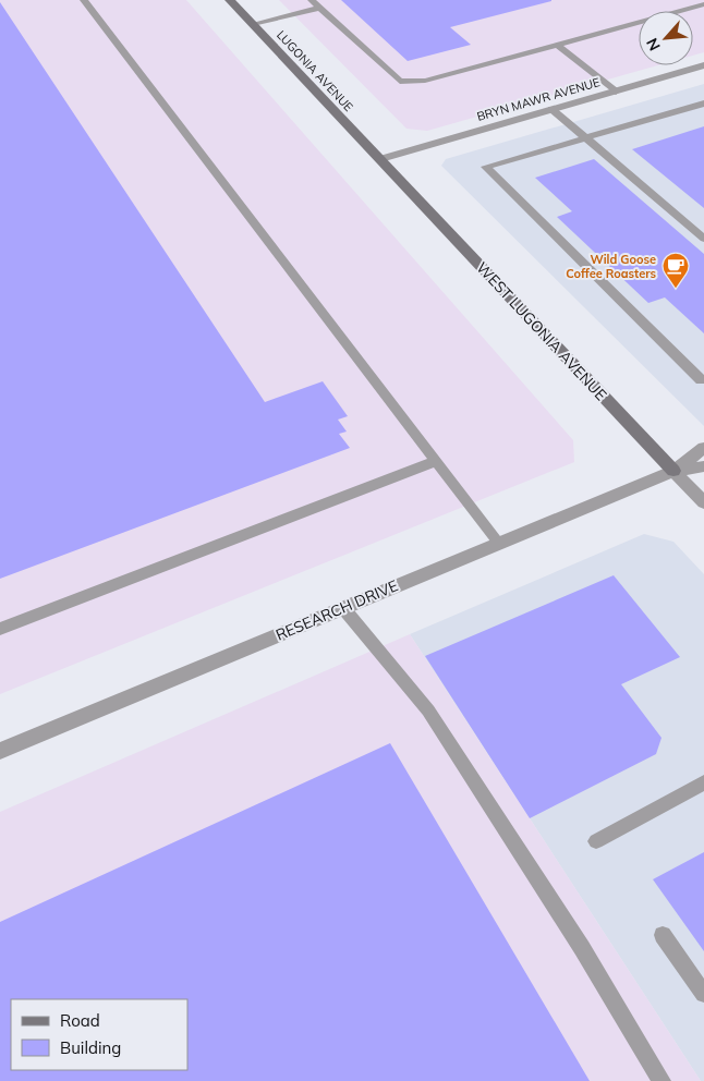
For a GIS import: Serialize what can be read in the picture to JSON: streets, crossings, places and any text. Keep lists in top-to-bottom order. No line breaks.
{"streets":{"street":["LUGONIA AVENUE","BRYN MAWR AVENUE","WEST LUGONIA AVENUE","RESEARCH DRIVE"]},"crossings":[["LUGONIA AVENUE","BRYN MAWR AVENUE"],["LUGONIA AVENUE","WEST LUGONIA AVENUE"],["BRYN MAWR AVENUE","WEST LUGONIA AVENUE"],["WEST LUGONIA AVENUE","RESEARCH DRIVE"]],"places":{"cafe":["Wild Goose Coffee Roasters"]},"legend":["Road","Building"],"north":"bottom left"}
